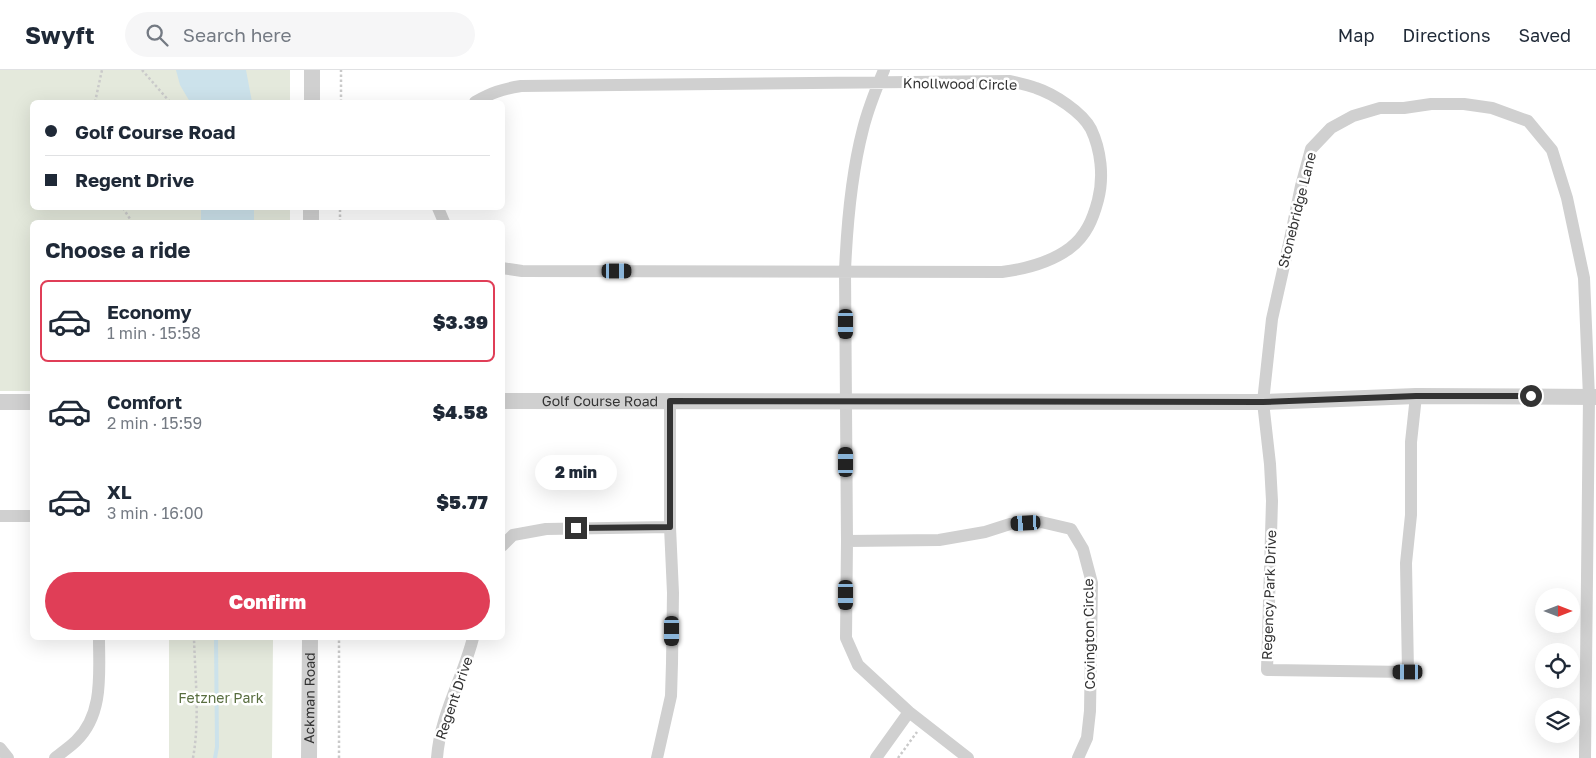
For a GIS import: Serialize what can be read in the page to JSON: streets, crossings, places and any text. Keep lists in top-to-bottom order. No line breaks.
{"streets":{"street":["Knollwood Circle","Stonebridge Lane","Golf Course Road","Regency Park Drive","Covington Circle","Ackman Road","Regent Drive"]},"crossings":[["Stonebridge Lane","Golf Course Road"],["Stonebridge Lane","Regency Park Drive"],["Golf Course Road","Regency Park Drive"]],"parks":["Fetzner Park"],"north":"right","page":{"header":"Swyft","search":"Search here","nav":["Map","Directions","Saved"],"banner":["Golf Course Road","Regent Drive"],"heading":"Choose a ride","list":[{"name":"Economy","note":"1 min · 15:58","value":"$3.39"},{"name":"Comfort","note":"2 min · 15:59","value":"$4.58"},{"name":"XL","note":"3 min · 16:00","value":"$5.77"}],"bubble":"2 min","buttons":"Confirm"}}
